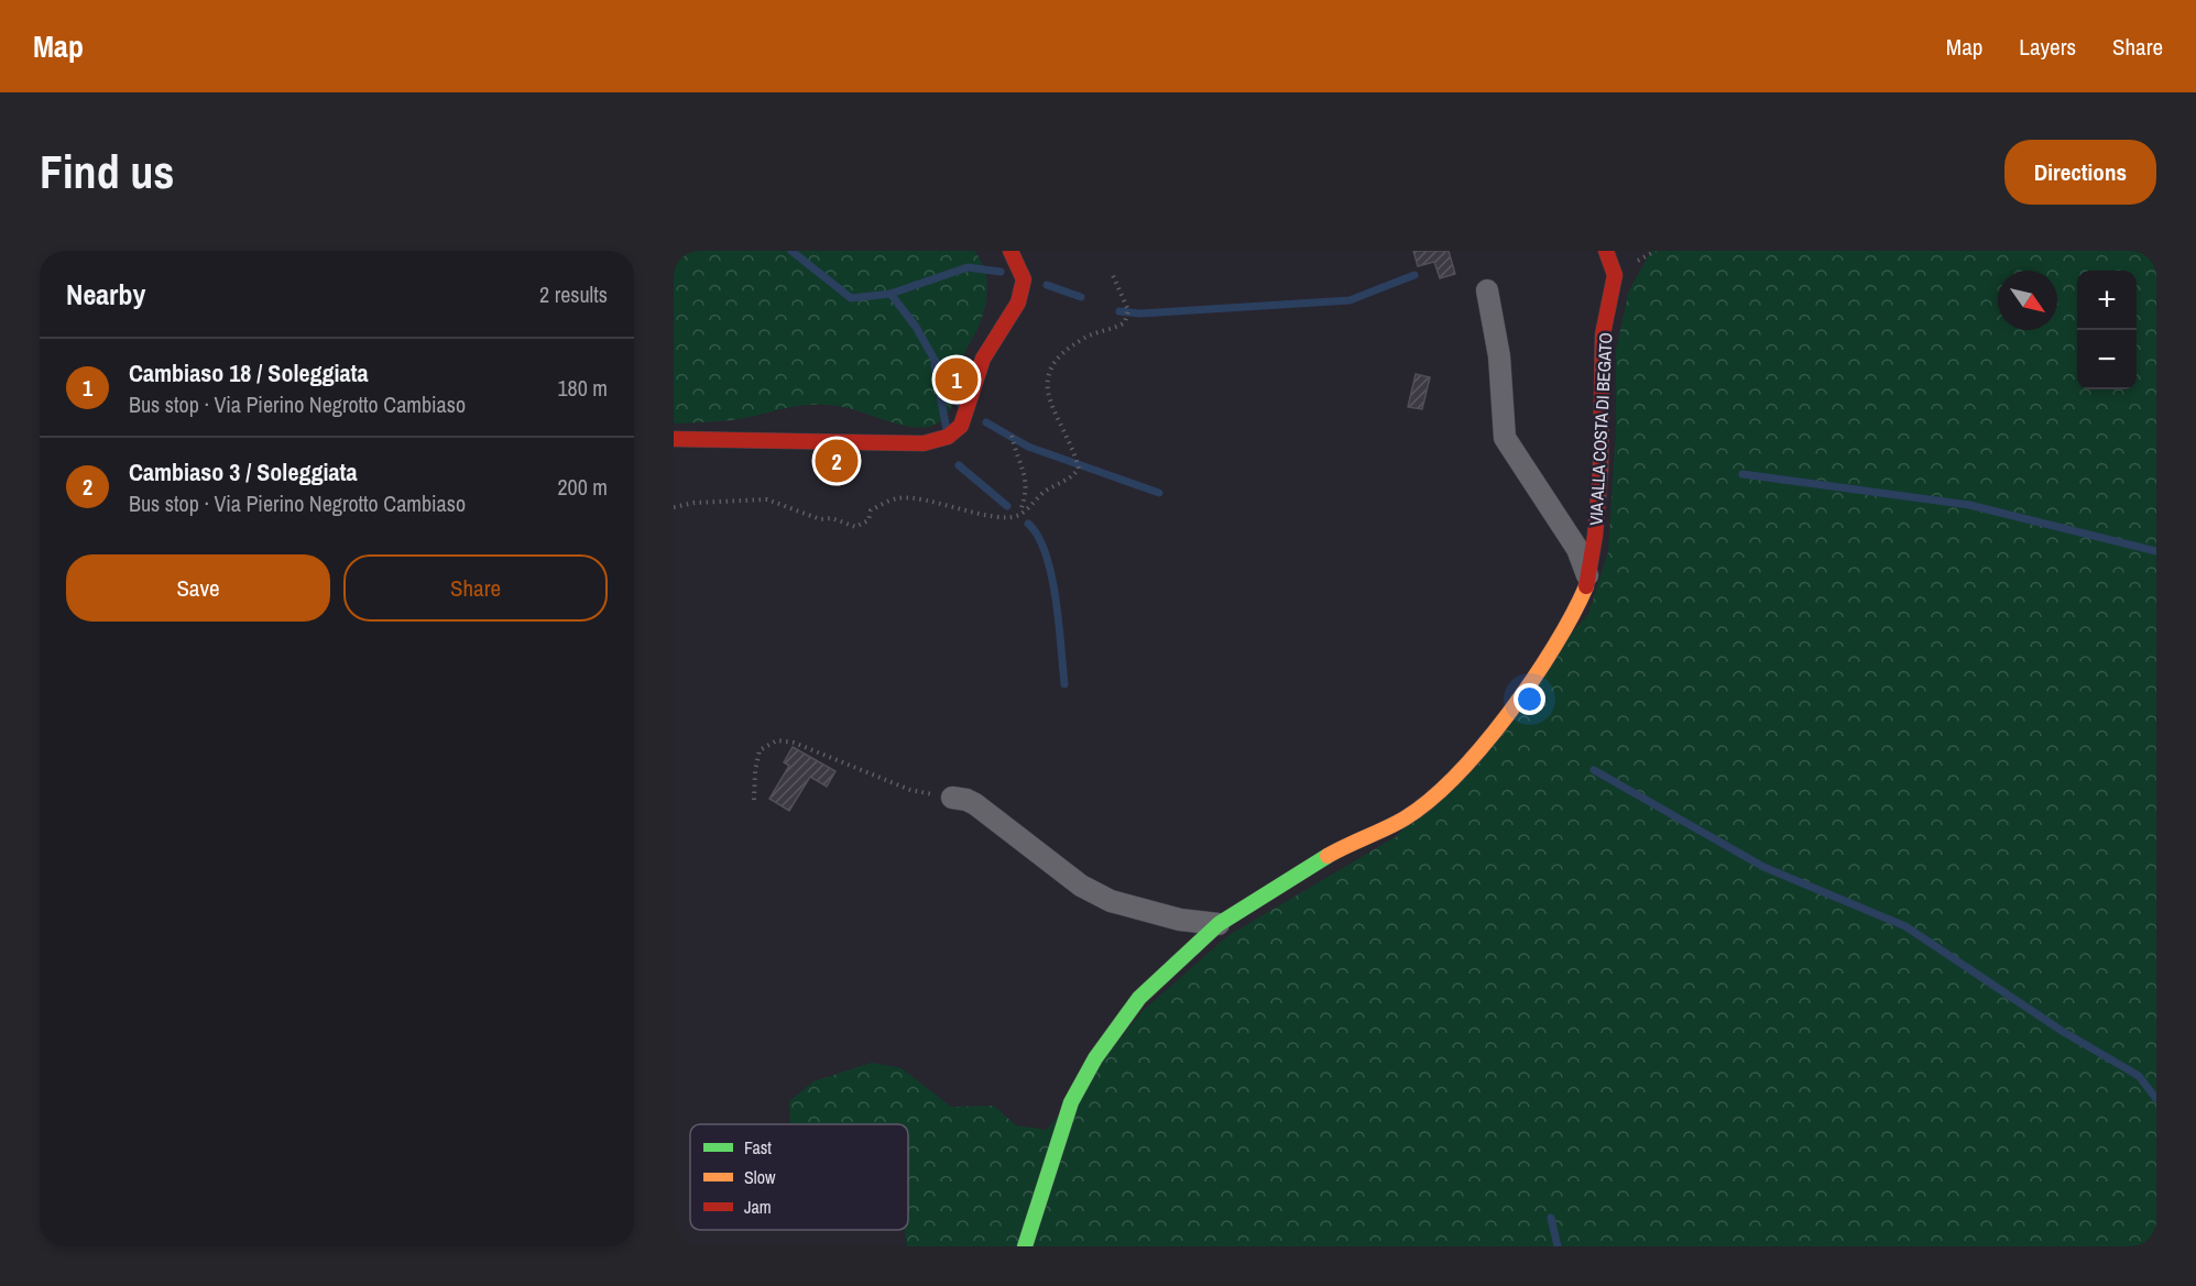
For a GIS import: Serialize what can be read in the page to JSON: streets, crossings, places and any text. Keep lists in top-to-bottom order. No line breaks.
{"streets":{"street":["VIA ALLA COSTA DI BEGATO"]},"legend":["Fast","Slow","Jam"],"north":"bottom right","page":{"header":"Map","nav":["Map","Layers","Share"],"buttons":["Directions",["Save","Share"]],"title":"Find us","heading":["Nearby","2 results"],"map_buttons":["+","−"],"list":[{"mark":"1","name":"Cambiaso 18 / Soleggiata","note":"Bus stop · Via Pierino Negrotto Cambiaso","value":"180 m"},{"mark":"2","name":"Cambiaso 3 / Soleggiata","note":"Bus stop · Via Pierino Negrotto Cambiaso","value":"200 m"}],"pins":["1","2"]}}
